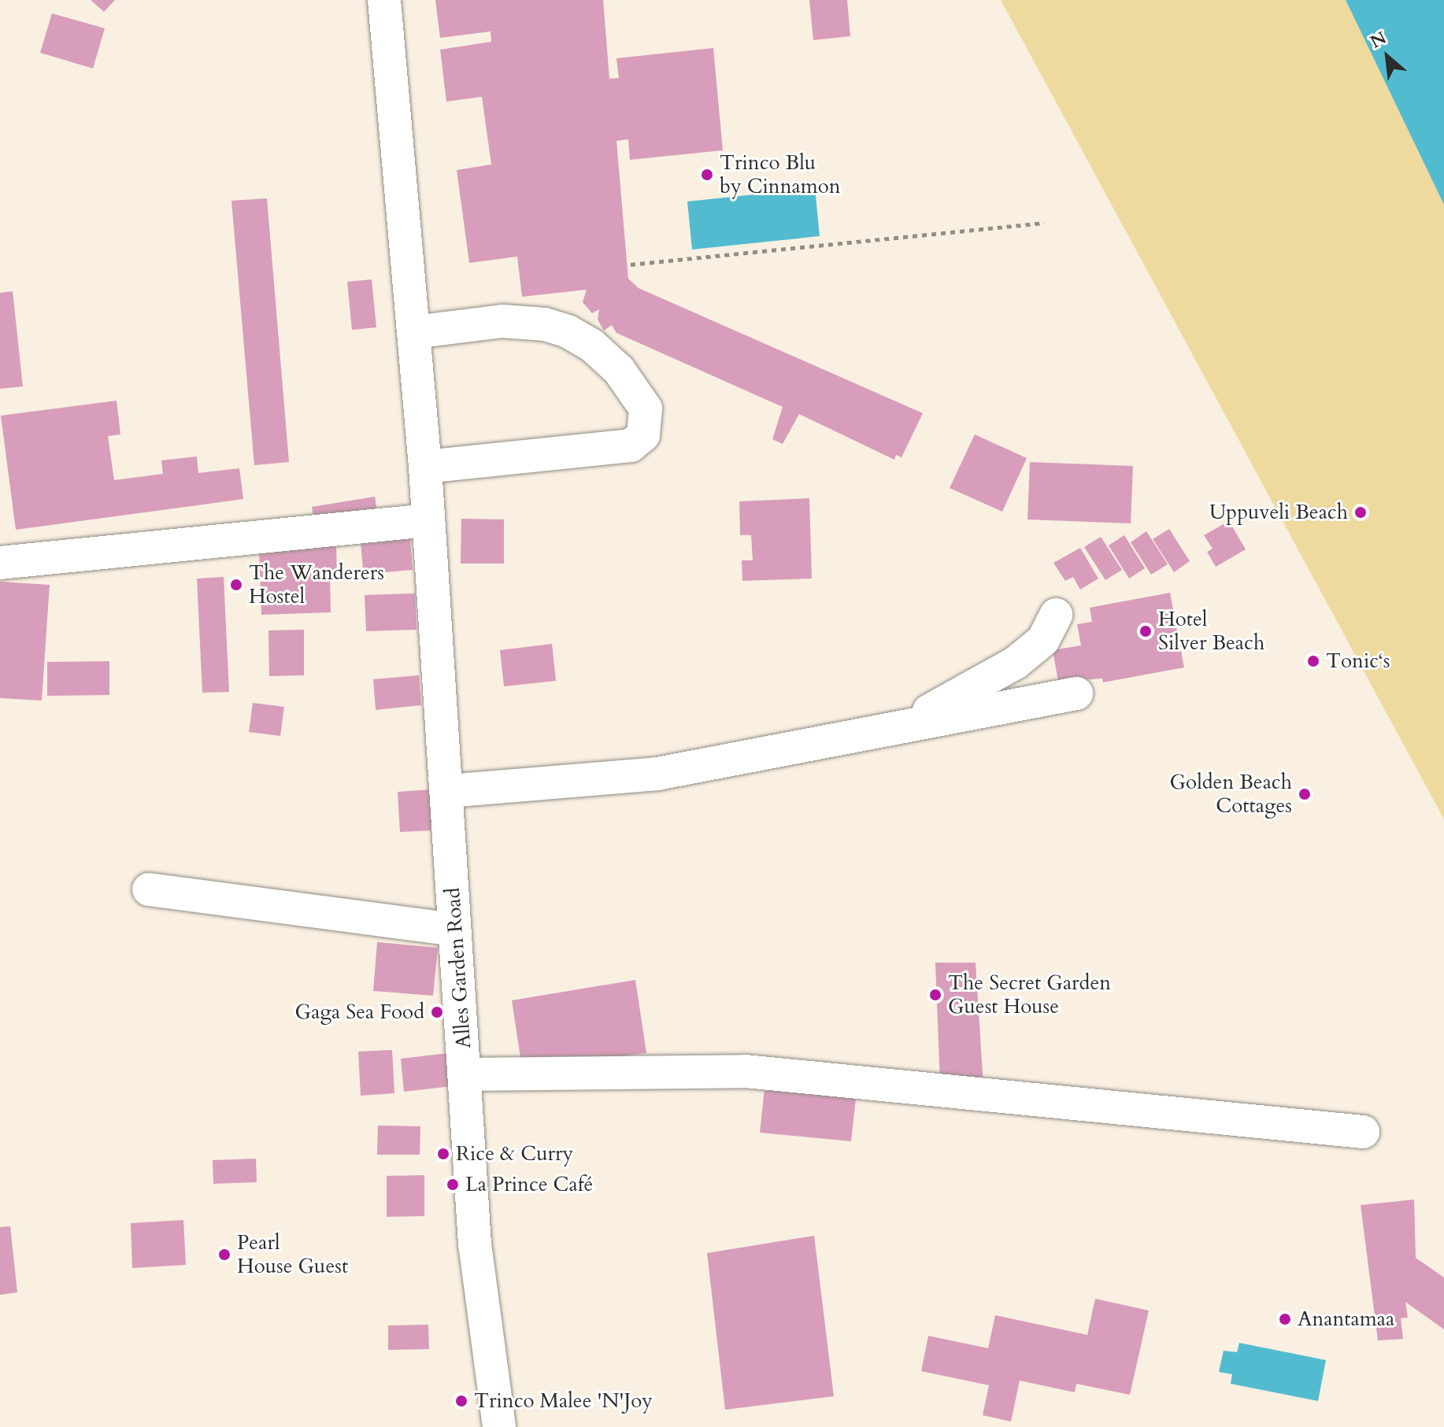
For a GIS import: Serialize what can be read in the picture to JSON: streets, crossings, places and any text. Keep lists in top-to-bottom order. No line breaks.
{"streets":{"street":["Alles Garden Road"]},"places":["Trinco Blu by Cinnamon","Uppuveli Beach","The Wanderers Hostel","Hotel Silver Beach","Tonic‘s","Golden Beach Cottages","The Secret Garden Guest House","Gaga Sea Food","Rice & Curry","La Prince Café","Pearl House Guest","Anantamaa","Trinco Malee 'N'Joy"],"north":"top left"}
